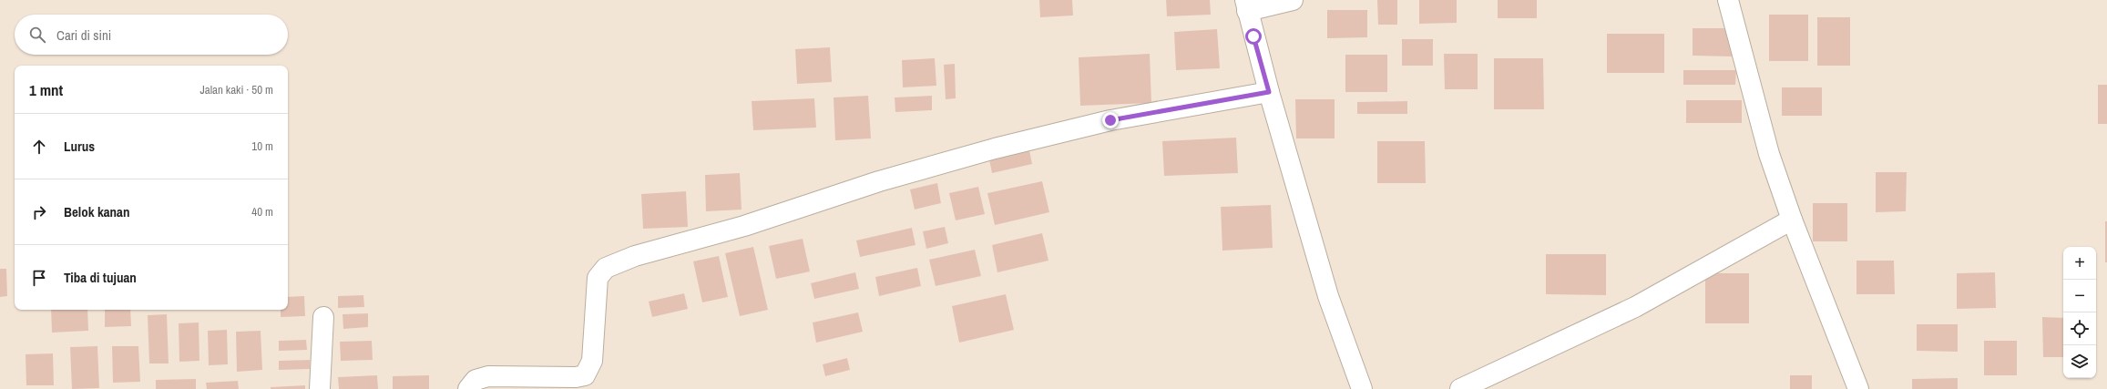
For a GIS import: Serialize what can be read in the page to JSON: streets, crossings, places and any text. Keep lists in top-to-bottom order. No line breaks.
{"page":{"search":"Cari di sini","heading":["1 mnt","Jalan kaki · 50 m"],"list":[["Lurus","10 m"],["Belok kanan","40 m"],"Tiba di tujuan"],"map_buttons":["+","−"]}}
